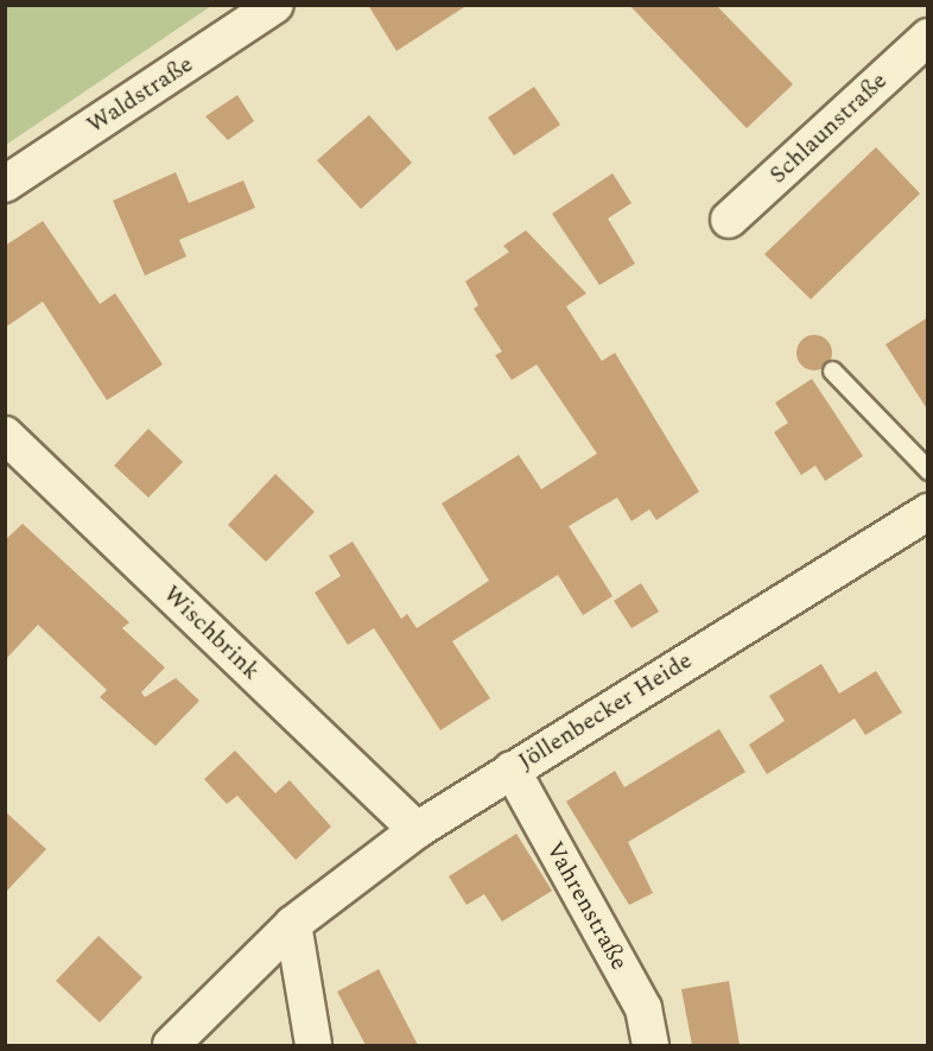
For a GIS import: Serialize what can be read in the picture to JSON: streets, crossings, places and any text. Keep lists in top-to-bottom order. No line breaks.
{"streets":{"street":["Waldstraße","Schlaunstraße","Wischbrink","Jöllenbecker Heide","Vahrenstraße"]},"crossings":[["Wischbrink","Jöllenbecker Heide"],["Jöllenbecker Heide","Vahrenstraße"]]}
